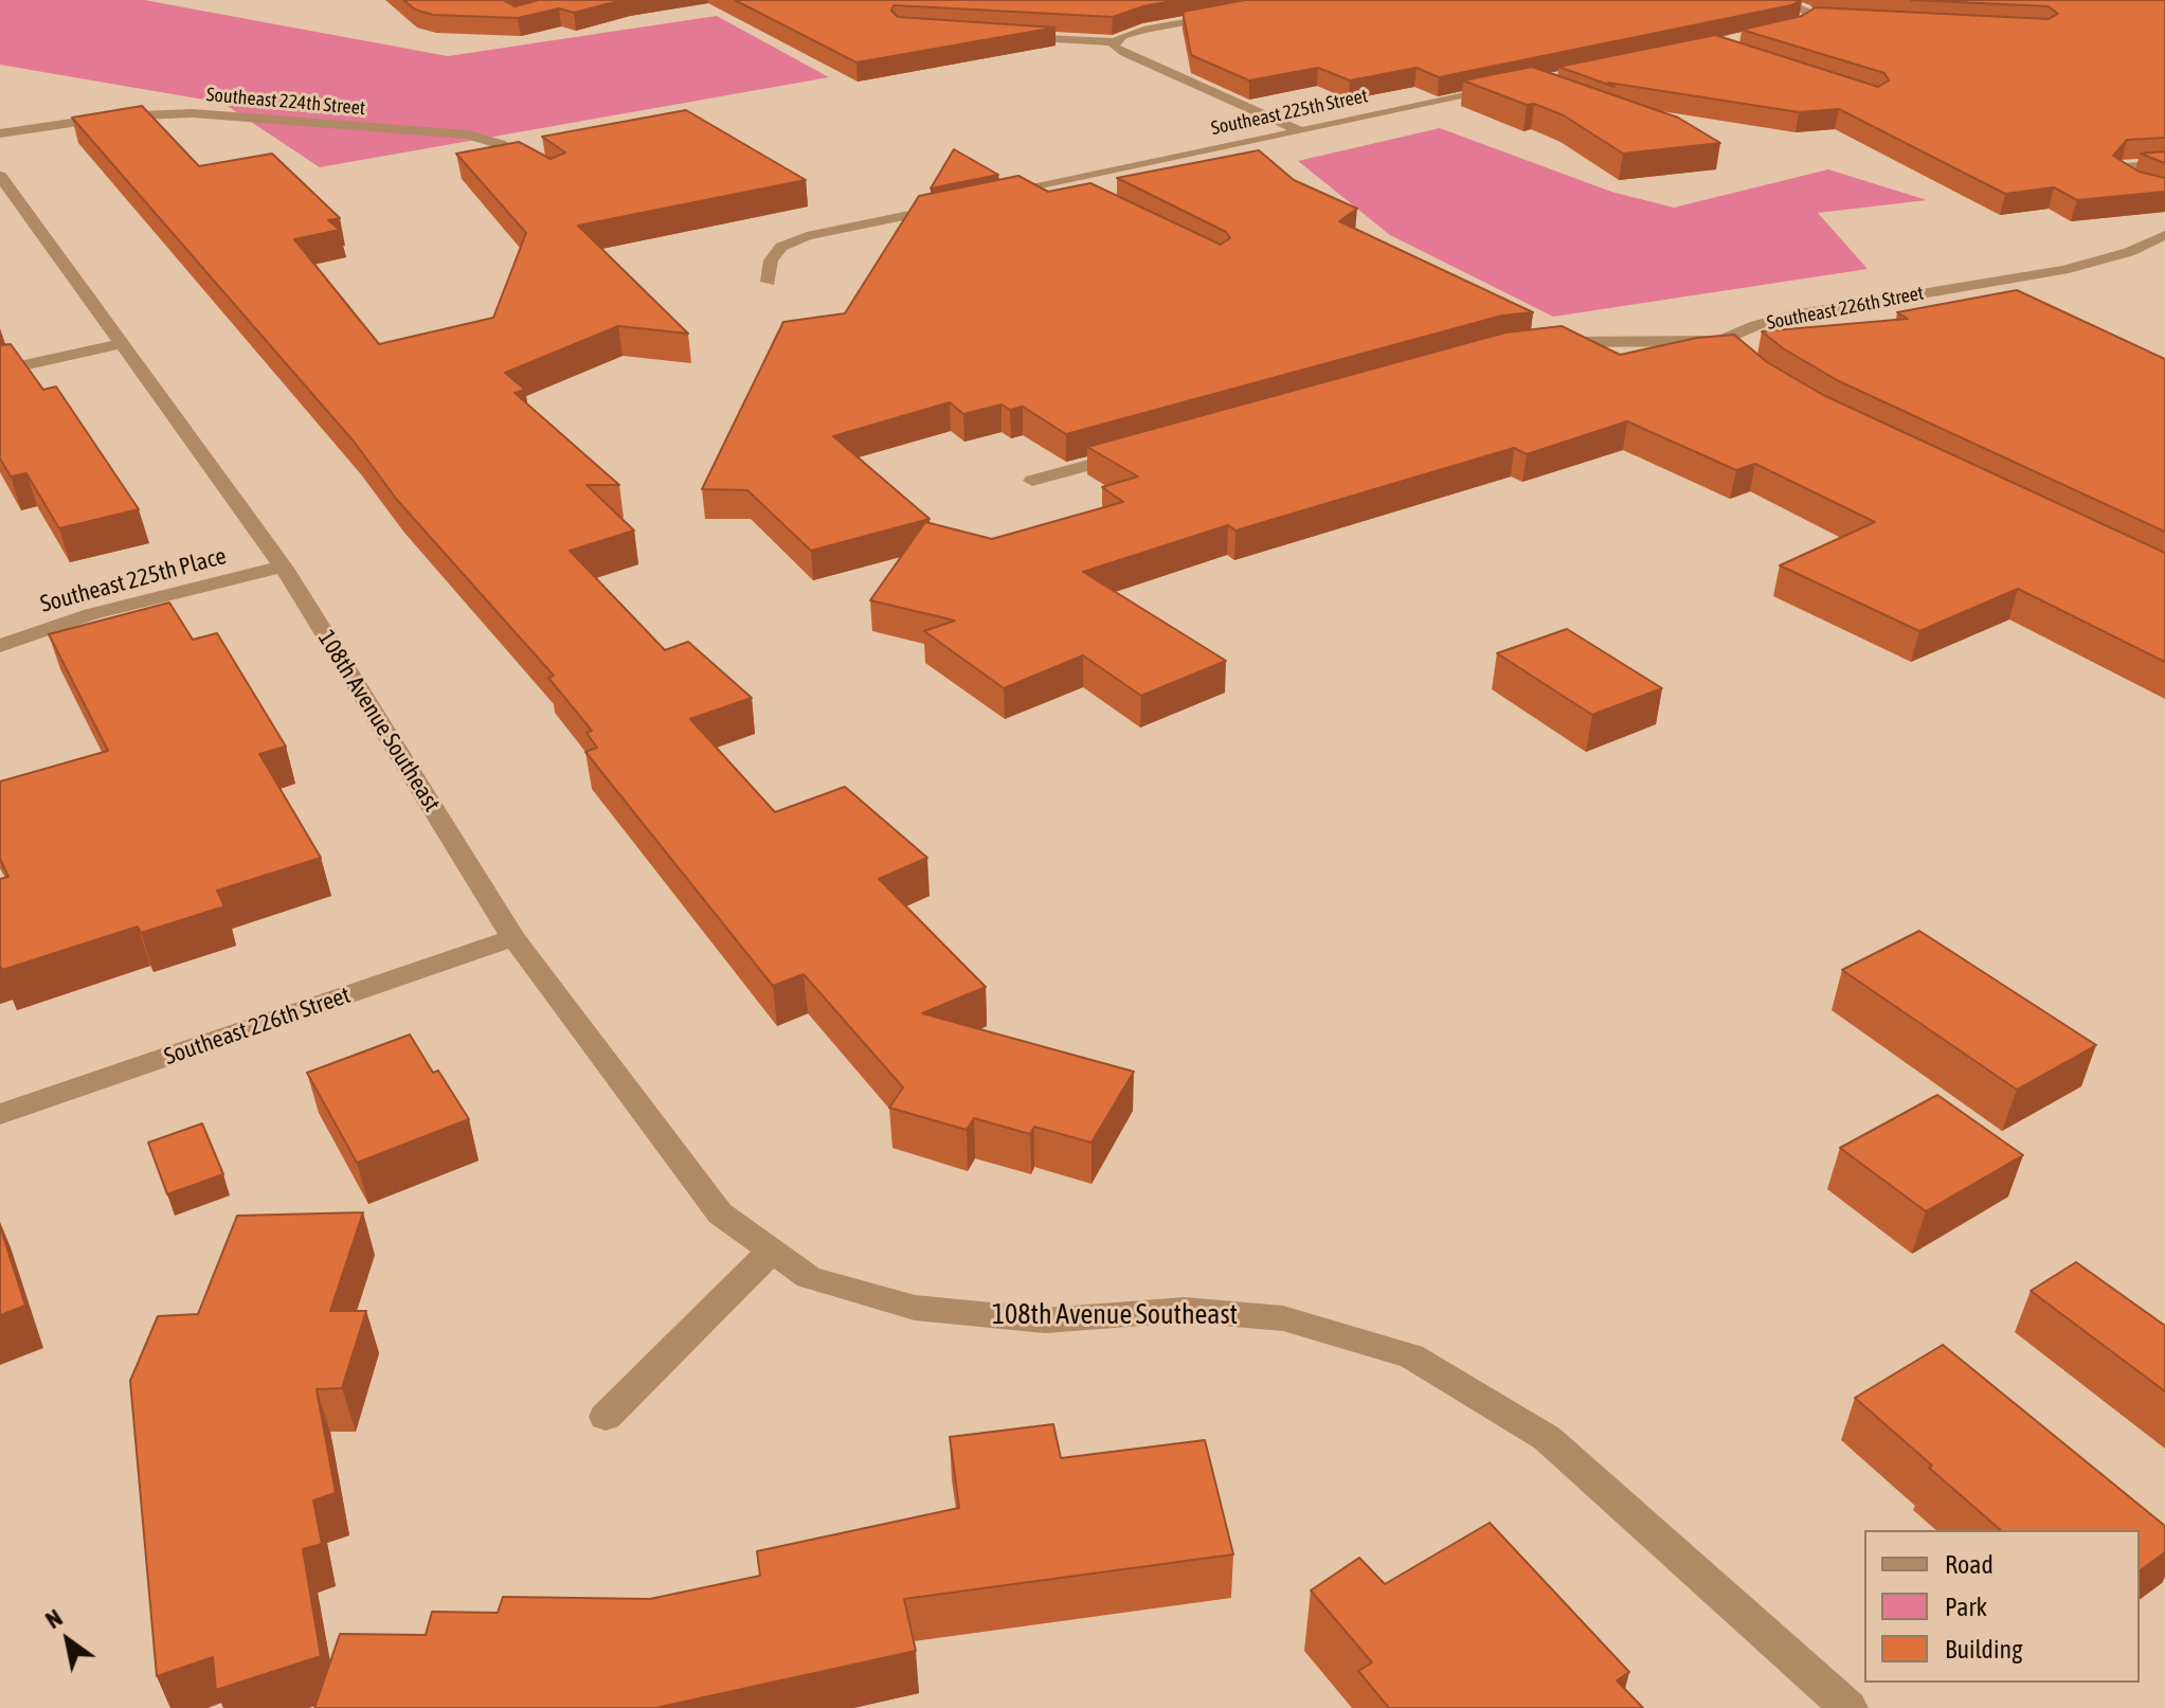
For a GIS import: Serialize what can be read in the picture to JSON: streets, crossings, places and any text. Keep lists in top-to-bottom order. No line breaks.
{"streets":{"street":["Southeast 224th Street","Southeast 225th Street","Southeast 226th Street","Southeast 225th Place","108th Avenue Southeast"]},"crossings":[["Southeast 226th Street","108th Avenue Southeast"],["Southeast 225th Place","108th Avenue Southeast"]],"legend":["Road","Park","Building"],"north":"top left"}
